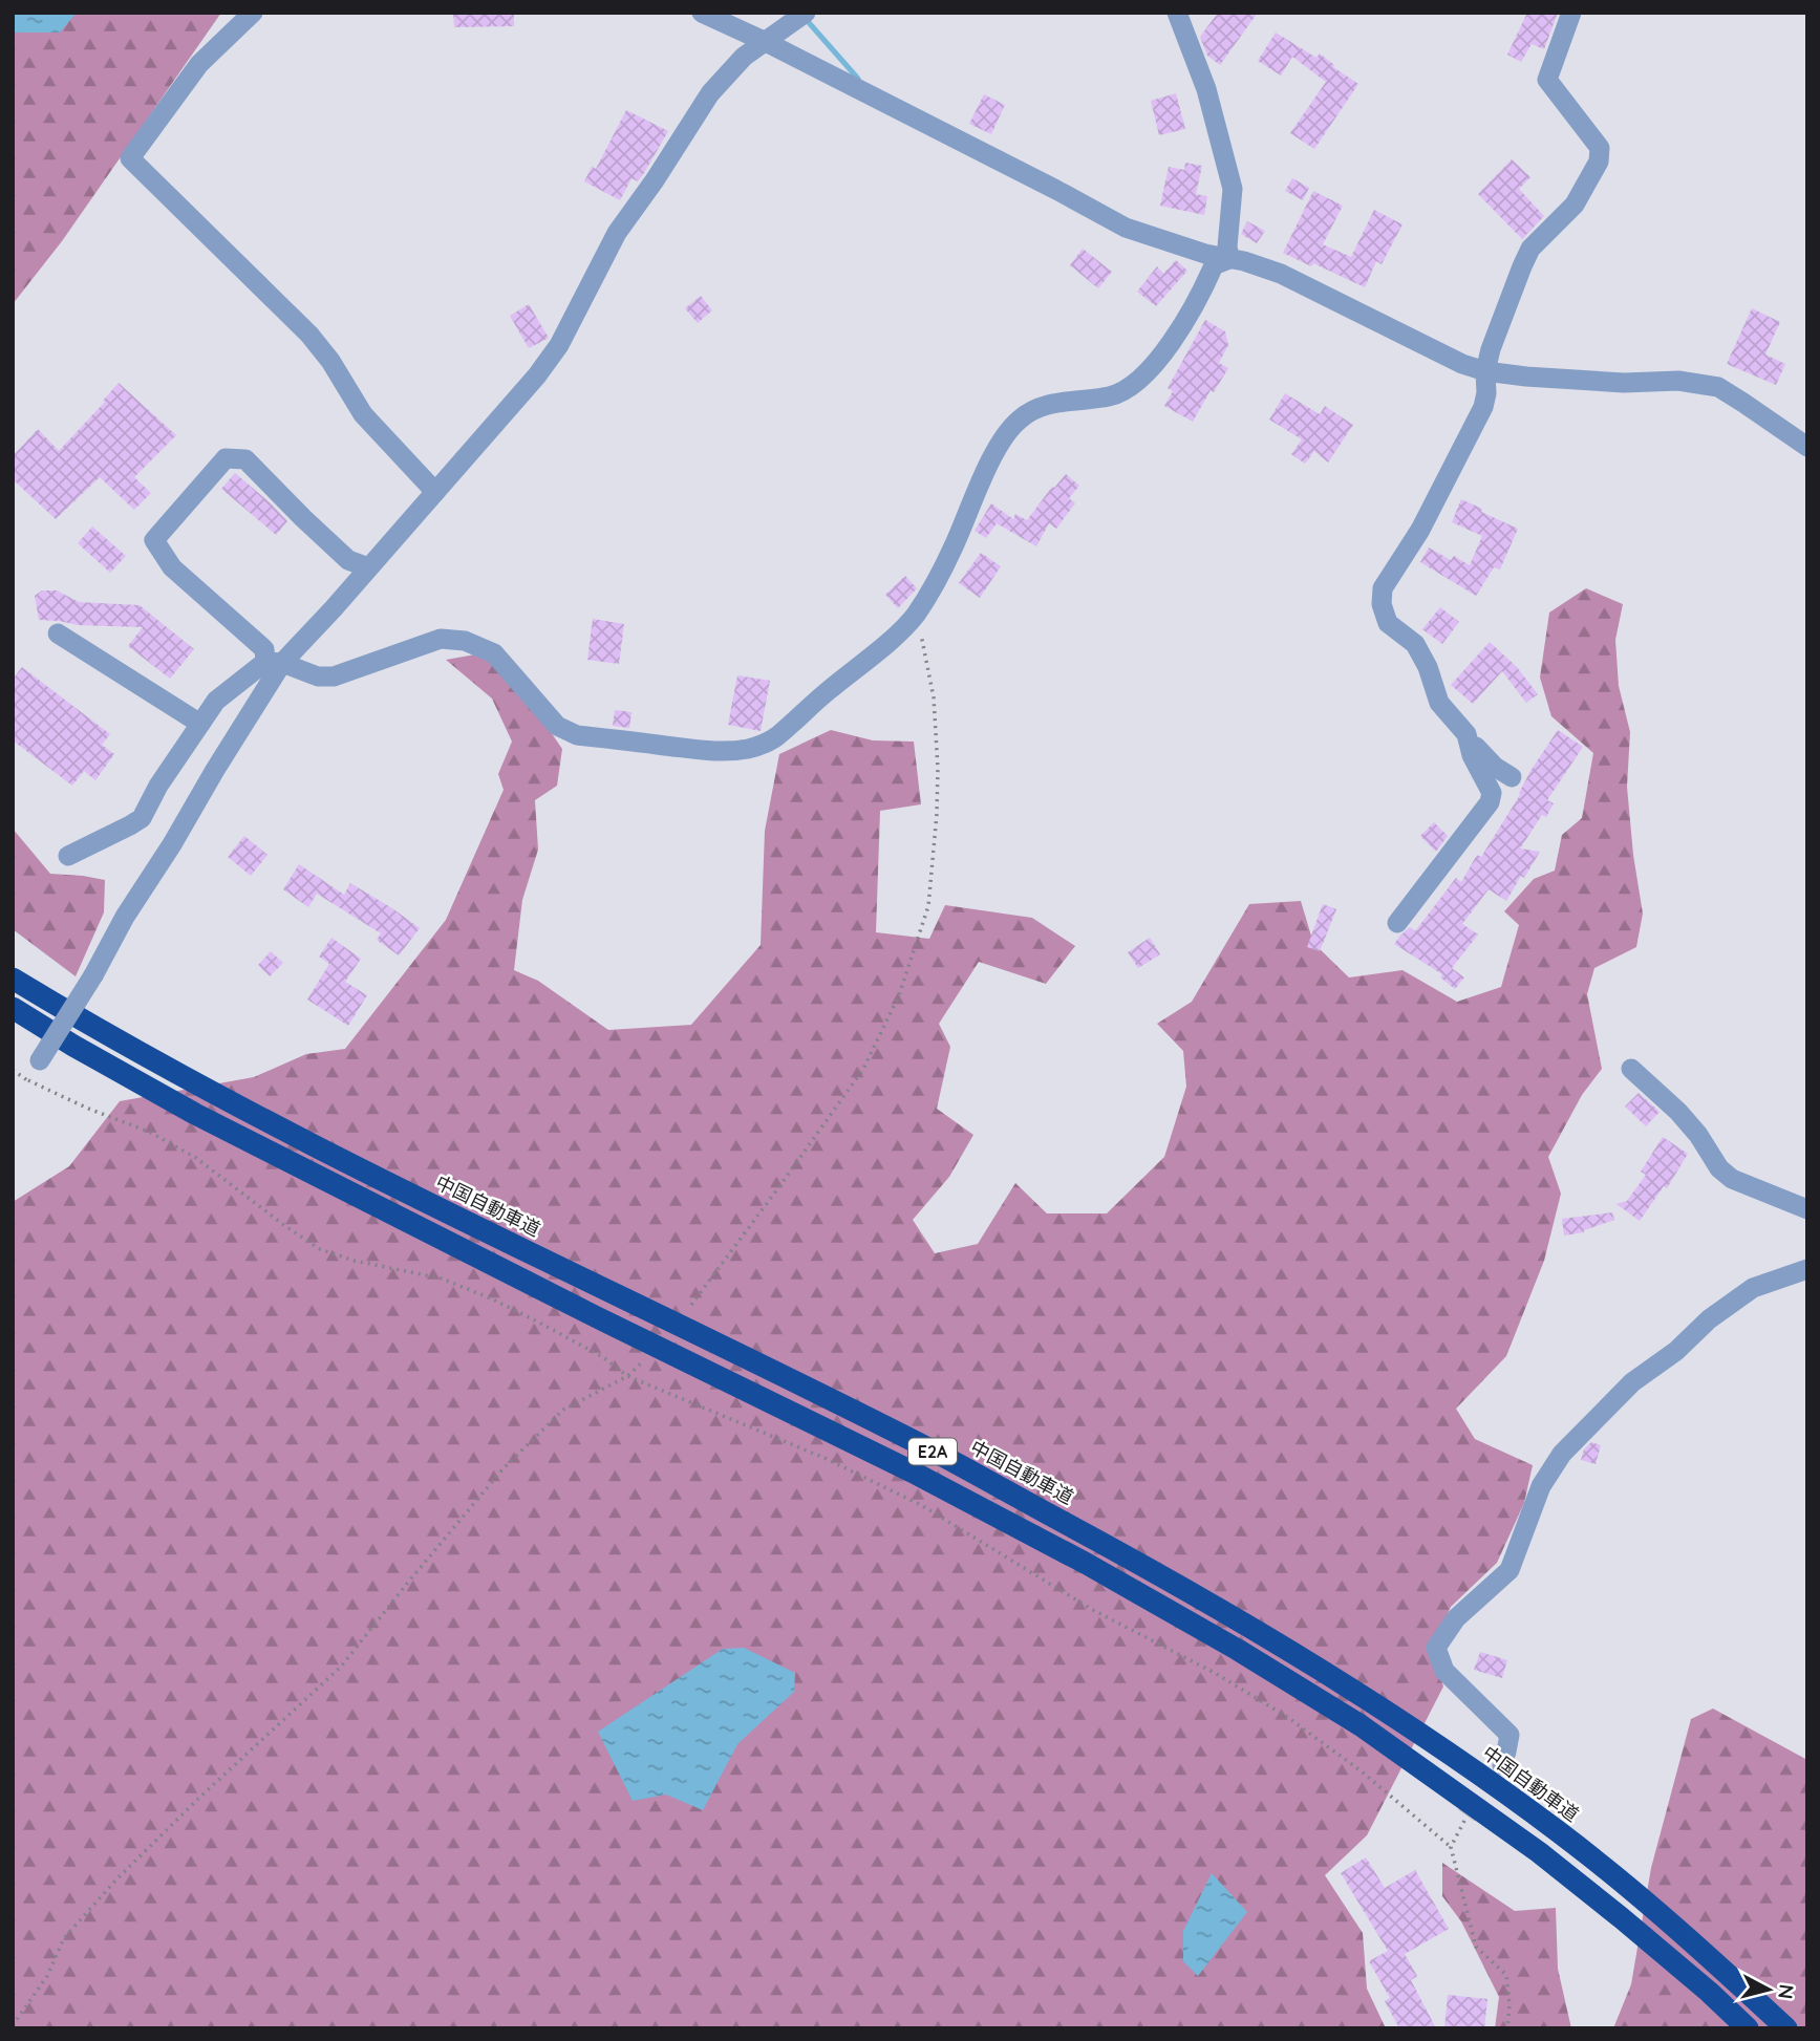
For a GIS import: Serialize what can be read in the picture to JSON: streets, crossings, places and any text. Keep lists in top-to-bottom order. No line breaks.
{"streets":{"highway":["中国自動車道","E2A"]},"north":"right"}
